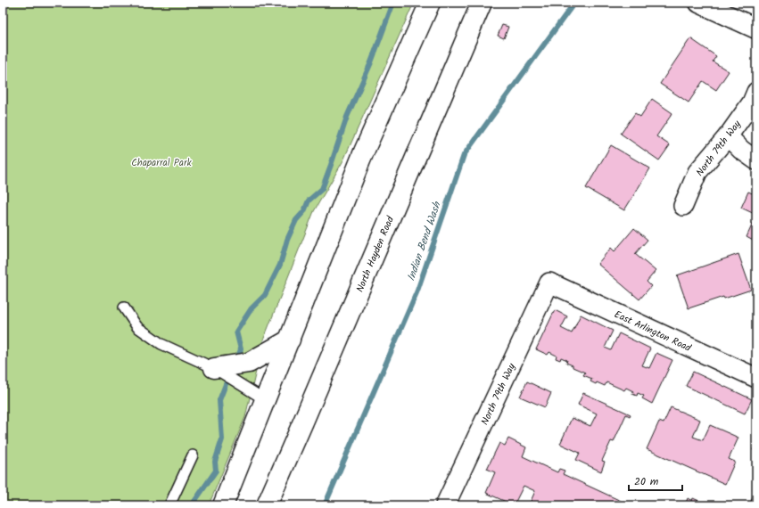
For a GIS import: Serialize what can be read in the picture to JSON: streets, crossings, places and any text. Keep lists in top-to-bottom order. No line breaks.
{"streets":{"main road":["North Hayden Road"],"street":["North 79th Way","East Arlington Road"]},"crossings":[["North 79th Way","East Arlington Road"]],"water":["Indian Bend Wash"],"parks":["Chaparral Park"],"scale_bar":"20 m"}
